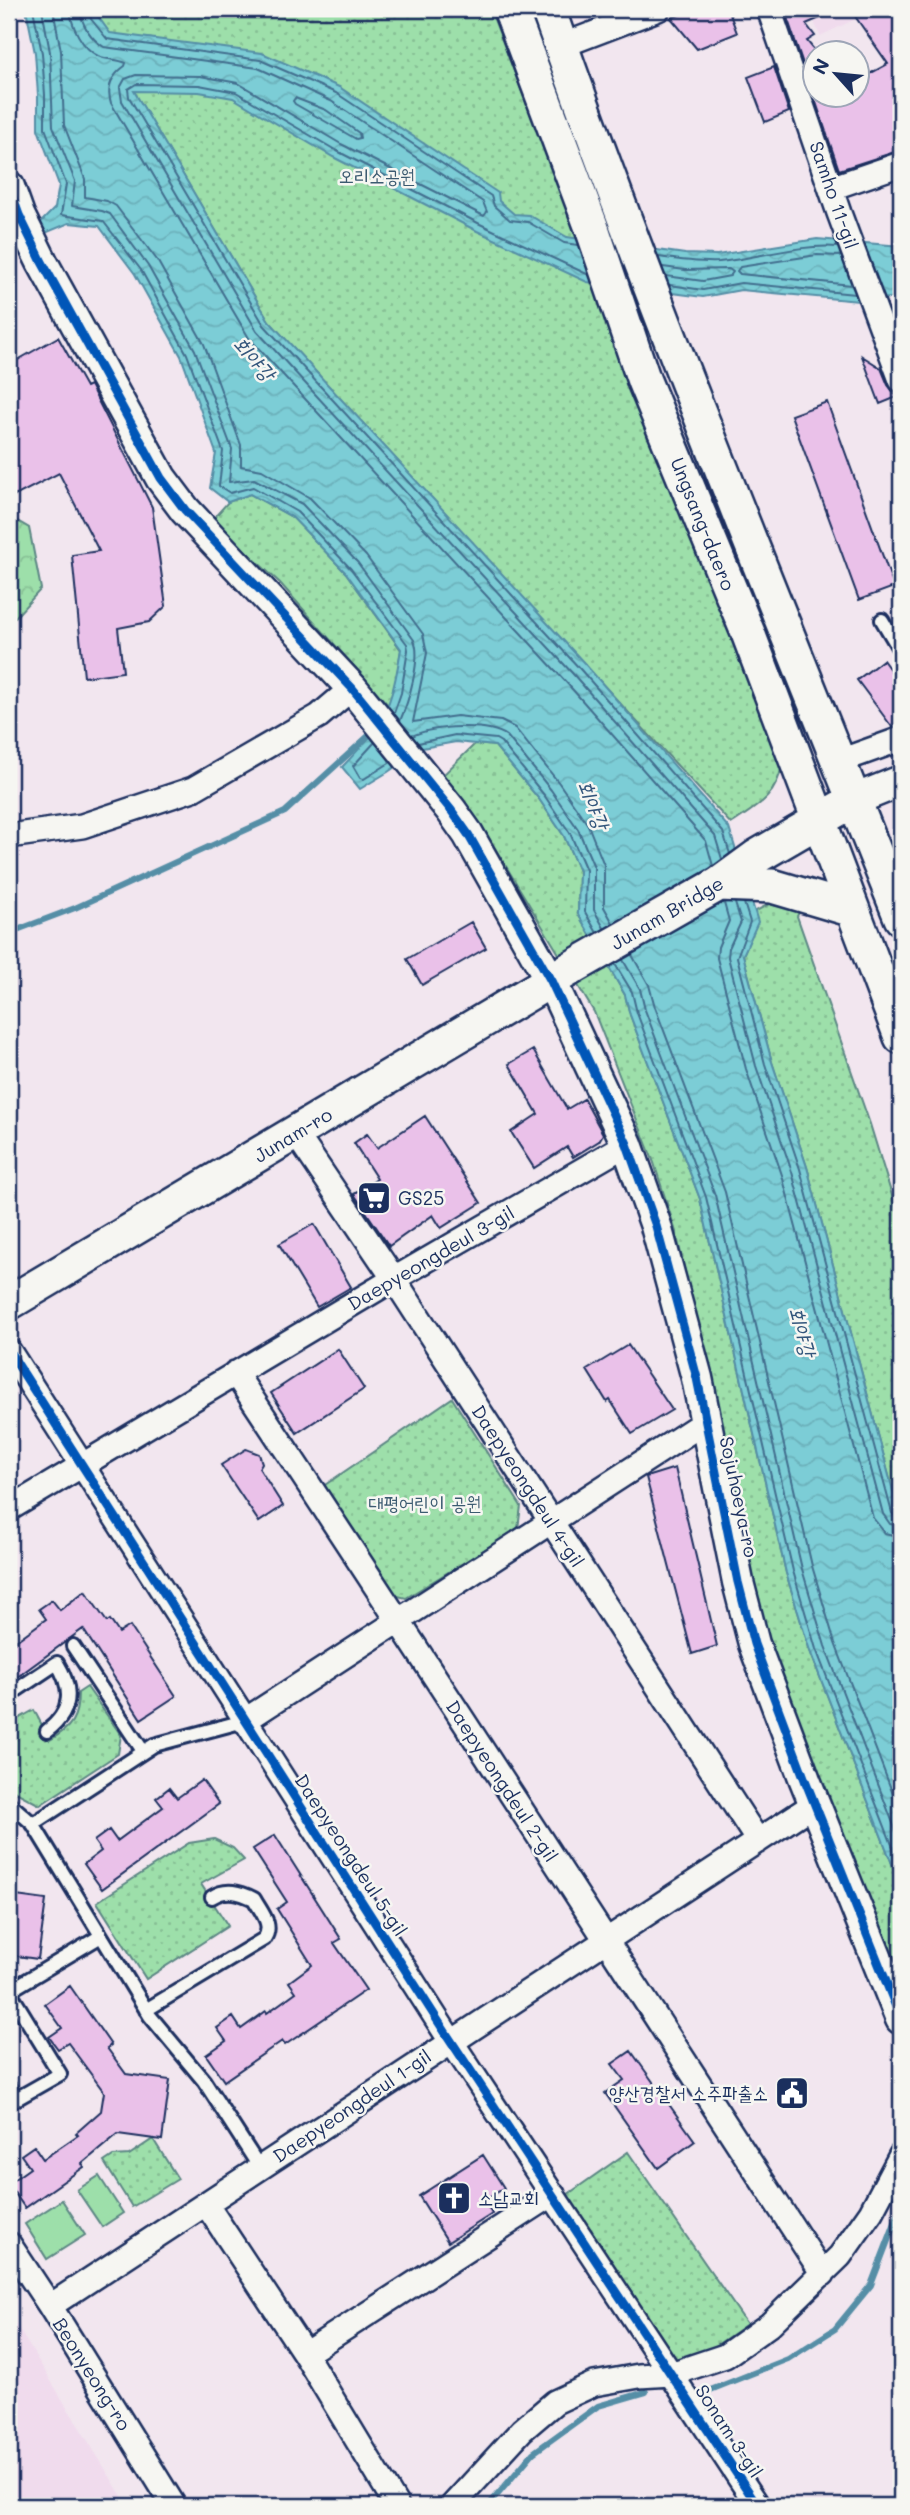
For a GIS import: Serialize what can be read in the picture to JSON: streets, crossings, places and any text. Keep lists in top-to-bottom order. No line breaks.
{"streets":{"main road":["Ungsang-daero","Junam Bridge","Junam-ro"],"street":["Samho 11-gil","Daepyeongdeul 3-gil","Daepyeongdeul 4-gil","Sojuhoeya-ro","Daepyeongdeul 2-gil","Daepyeongdeul 5-gil","Daepyeongdeul 1-gil","Beonyeong-ro","Sonam 3-gil"]},"crossings":[["Ungsang-daero","Junam Bridge"],["Junam Bridge","Junam-ro"],["Junam Bridge","Sojuhoeya-ro"],["Junam-ro","Daepyeongdeul 4-gil"],["Junam-ro","Sojuhoeya-ro"],["Daepyeongdeul 3-gil","Daepyeongdeul 4-gil"],["Daepyeongdeul 3-gil","Sojuhoeya-ro"],["Daepyeongdeul 3-gil","Daepyeongdeul 5-gil"],["Daepyeongdeul 4-gil","Daepyeongdeul 1-gil"],["Sojuhoeya-ro","Daepyeongdeul 1-gil"],["Daepyeongdeul 2-gil","Daepyeongdeul 1-gil"],["Daepyeongdeul 5-gil","Daepyeongdeul 1-gil"],["Daepyeongdeul 5-gil","Sonam 3-gil"],["Daepyeongdeul 1-gil","Beonyeong-ro"]],"water":["회야강"],"parks":["오리소공원","대평어린이 공원"],"places":{"supermarket":["GS25"],"public building":["양산경찰서 소주파출소"],"church":["소남교회"]},"north":"top left"}
